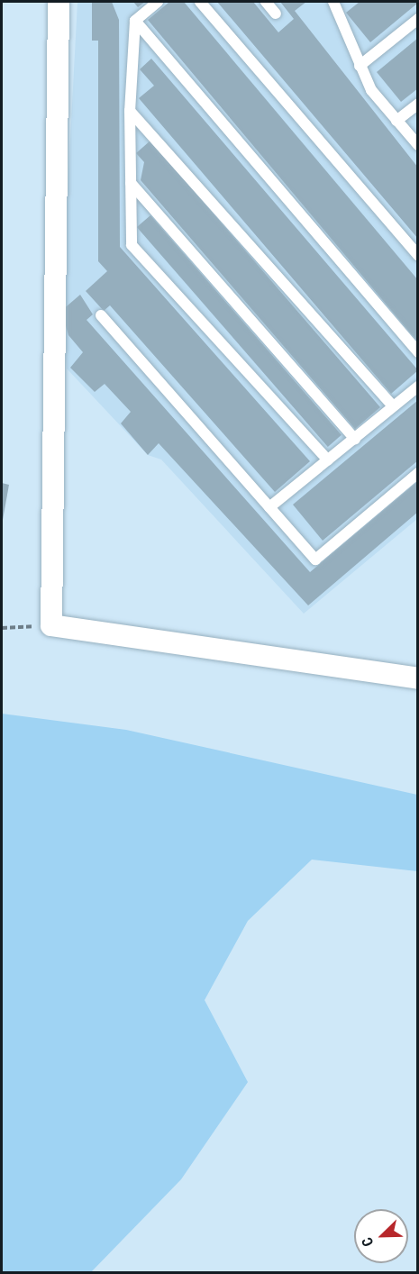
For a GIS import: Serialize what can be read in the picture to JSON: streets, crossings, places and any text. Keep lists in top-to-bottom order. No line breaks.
{"north":"bottom left"}
